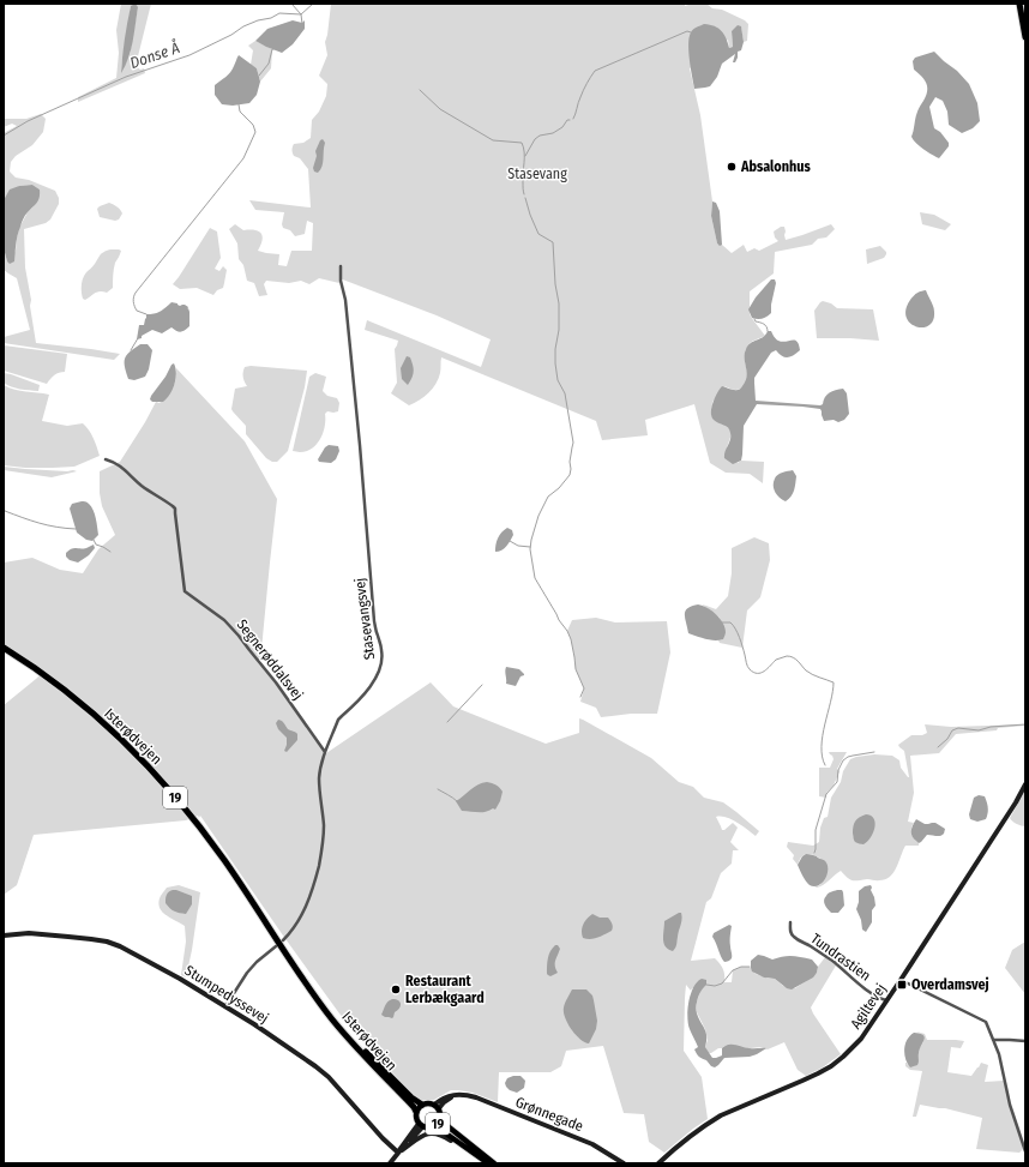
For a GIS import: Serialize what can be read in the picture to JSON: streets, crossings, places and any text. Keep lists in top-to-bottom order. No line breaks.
{"streets":{"highway":["Isterødvejen","19"],"street":["Stasevangsvej","Segnerøddalsvej","Tundrastien","Stumpedyssevej","Agiltevej","Grønnegade"]},"crossings":[["Stasevangsvej","Segnerøddalsvej"],["Isterødvejen","19"],["Isterødvejen","Grønnegade"],["19","Grønnegade"],["Tundrastien","Agiltevej"]],"water":["Donse Å"],"parks":["Stasevang"],"places":{"other":["Absalonhus","Restaurant Lerbækgaard"],"transit":["Overdamsvej"]}}
